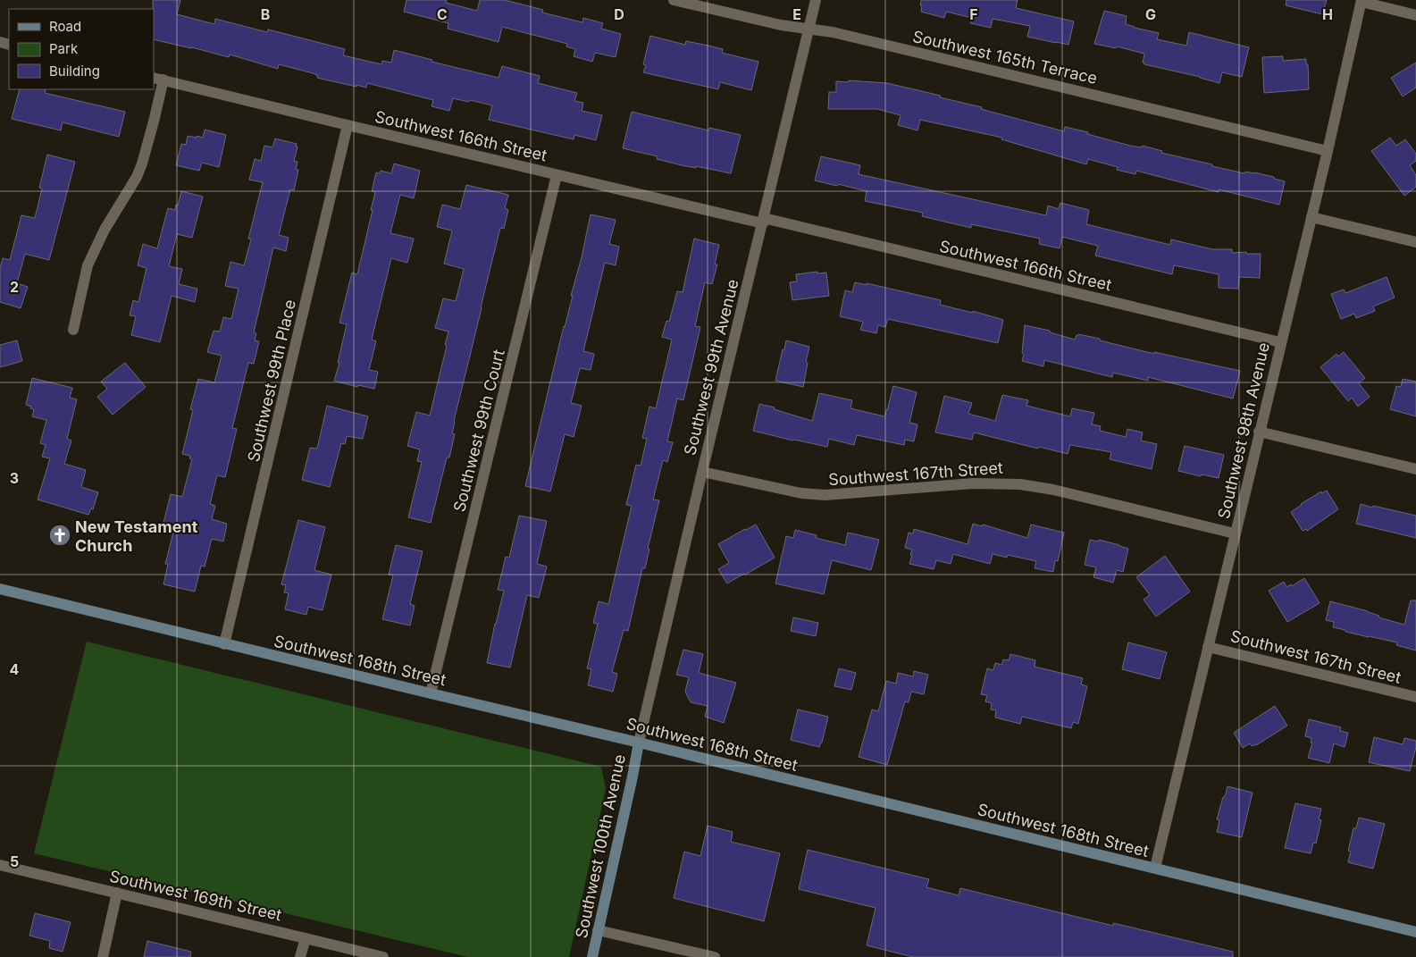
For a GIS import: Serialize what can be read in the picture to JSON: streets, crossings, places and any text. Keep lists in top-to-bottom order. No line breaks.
{"streets":{"street":["Southwest 165th Terrace","Southwest 166th Street","Southwest 99th Avenue","Southwest 99th Place","Southwest 99th Court","Southwest 98th Avenue","Southwest 167th Street","Southwest 168th Street","Southwest 100th Avenue","Southwest 169th Street"]},"crossings":[["Southwest 165th Terrace","Southwest 99th Avenue"],["Southwest 165th Terrace","Southwest 98th Avenue"],["Southwest 166th Street","Southwest 99th Avenue"],["Southwest 166th Street","Southwest 99th Place"],["Southwest 166th Street","Southwest 99th Court"],["Southwest 166th Street","Southwest 98th Avenue"],["Southwest 99th Avenue","Southwest 167th Street"],["Southwest 99th Avenue","Southwest 168th Street"],["Southwest 99th Avenue","Southwest 100th Avenue"],["Southwest 99th Place","Southwest 168th Street"],["Southwest 99th Court","Southwest 168th Street"],["Southwest 98th Avenue","Southwest 167th Street"],["Southwest 98th Avenue","Southwest 168th Street"],["Southwest 168th Street","Southwest 100th Avenue"]],"places":{"church":["New Testament Church"]},"legend":["Road","Park","Building"],"grid":{"columns":["B","C","D","E","F","G","H"],"rows":["2","3","4","5"]}}
